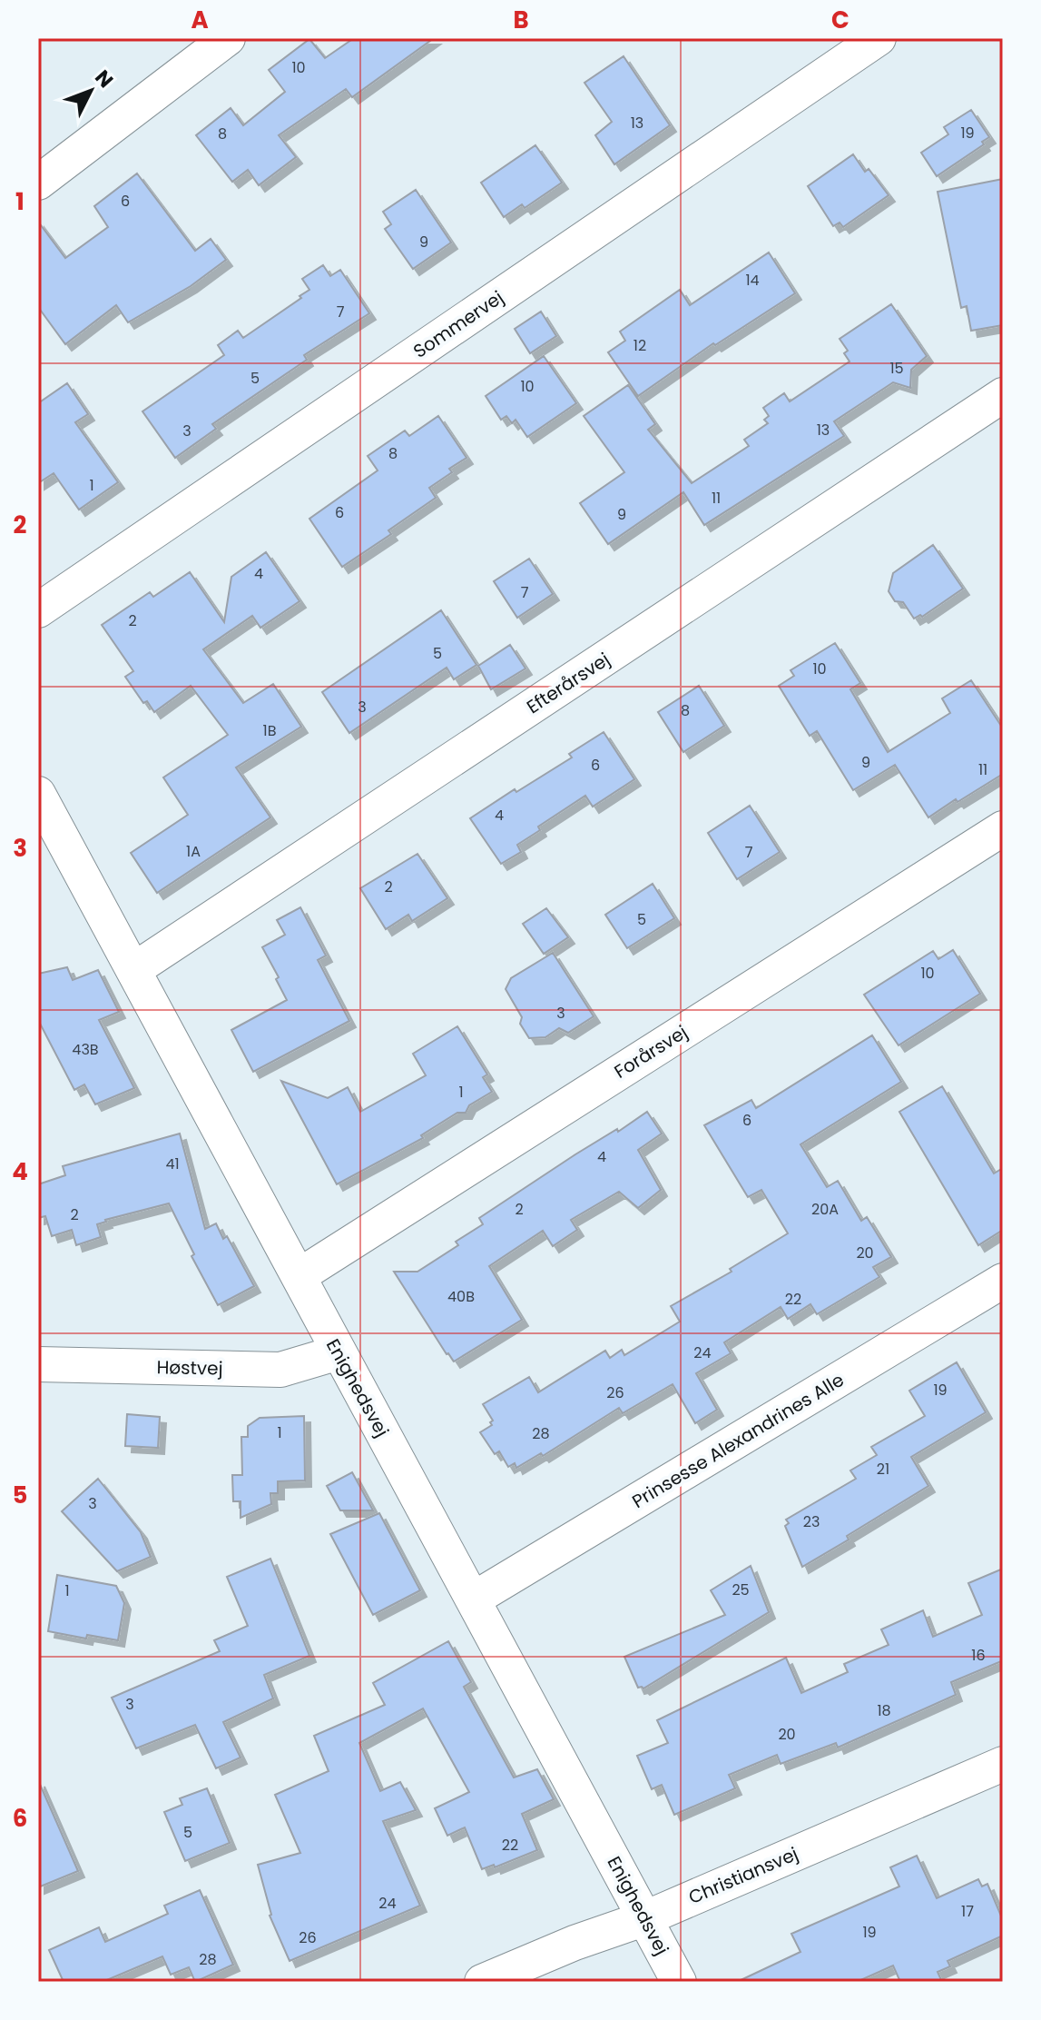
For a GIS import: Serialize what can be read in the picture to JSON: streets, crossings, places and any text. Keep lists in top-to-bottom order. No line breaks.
{"streets":{"street":["Sommervej","Efterårsvej","Forårsvej","Høstvej","Enighedsvej","Prinsesse Alexandrines Alle","Christiansvej"]},"crossings":[["Efterårsvej","Enighedsvej"],["Forårsvej","Enighedsvej"],["Høstvej","Enighedsvej"],["Enighedsvej","Prinsesse Alexandrines Alle"],["Enighedsvej","Christiansvej"]],"house_numbers":["10","13","19","8","6","9","14","7","12","15","5","10","13","3","8","1","11","6","9","4","7","2","5","10","3","8","1B","9","6","11","4","1A","7","2","5","10","3","43B","1","6","4","41","2","20A","2","20","40B","22","24","19","26","1","28","21","3","23","25","1","16","3","18","20","5","22","24","17","19","26","28"],"north":"top right","grid":{"columns":["A","B","C"],"rows":["1","2","3","4","5","6"]}}
